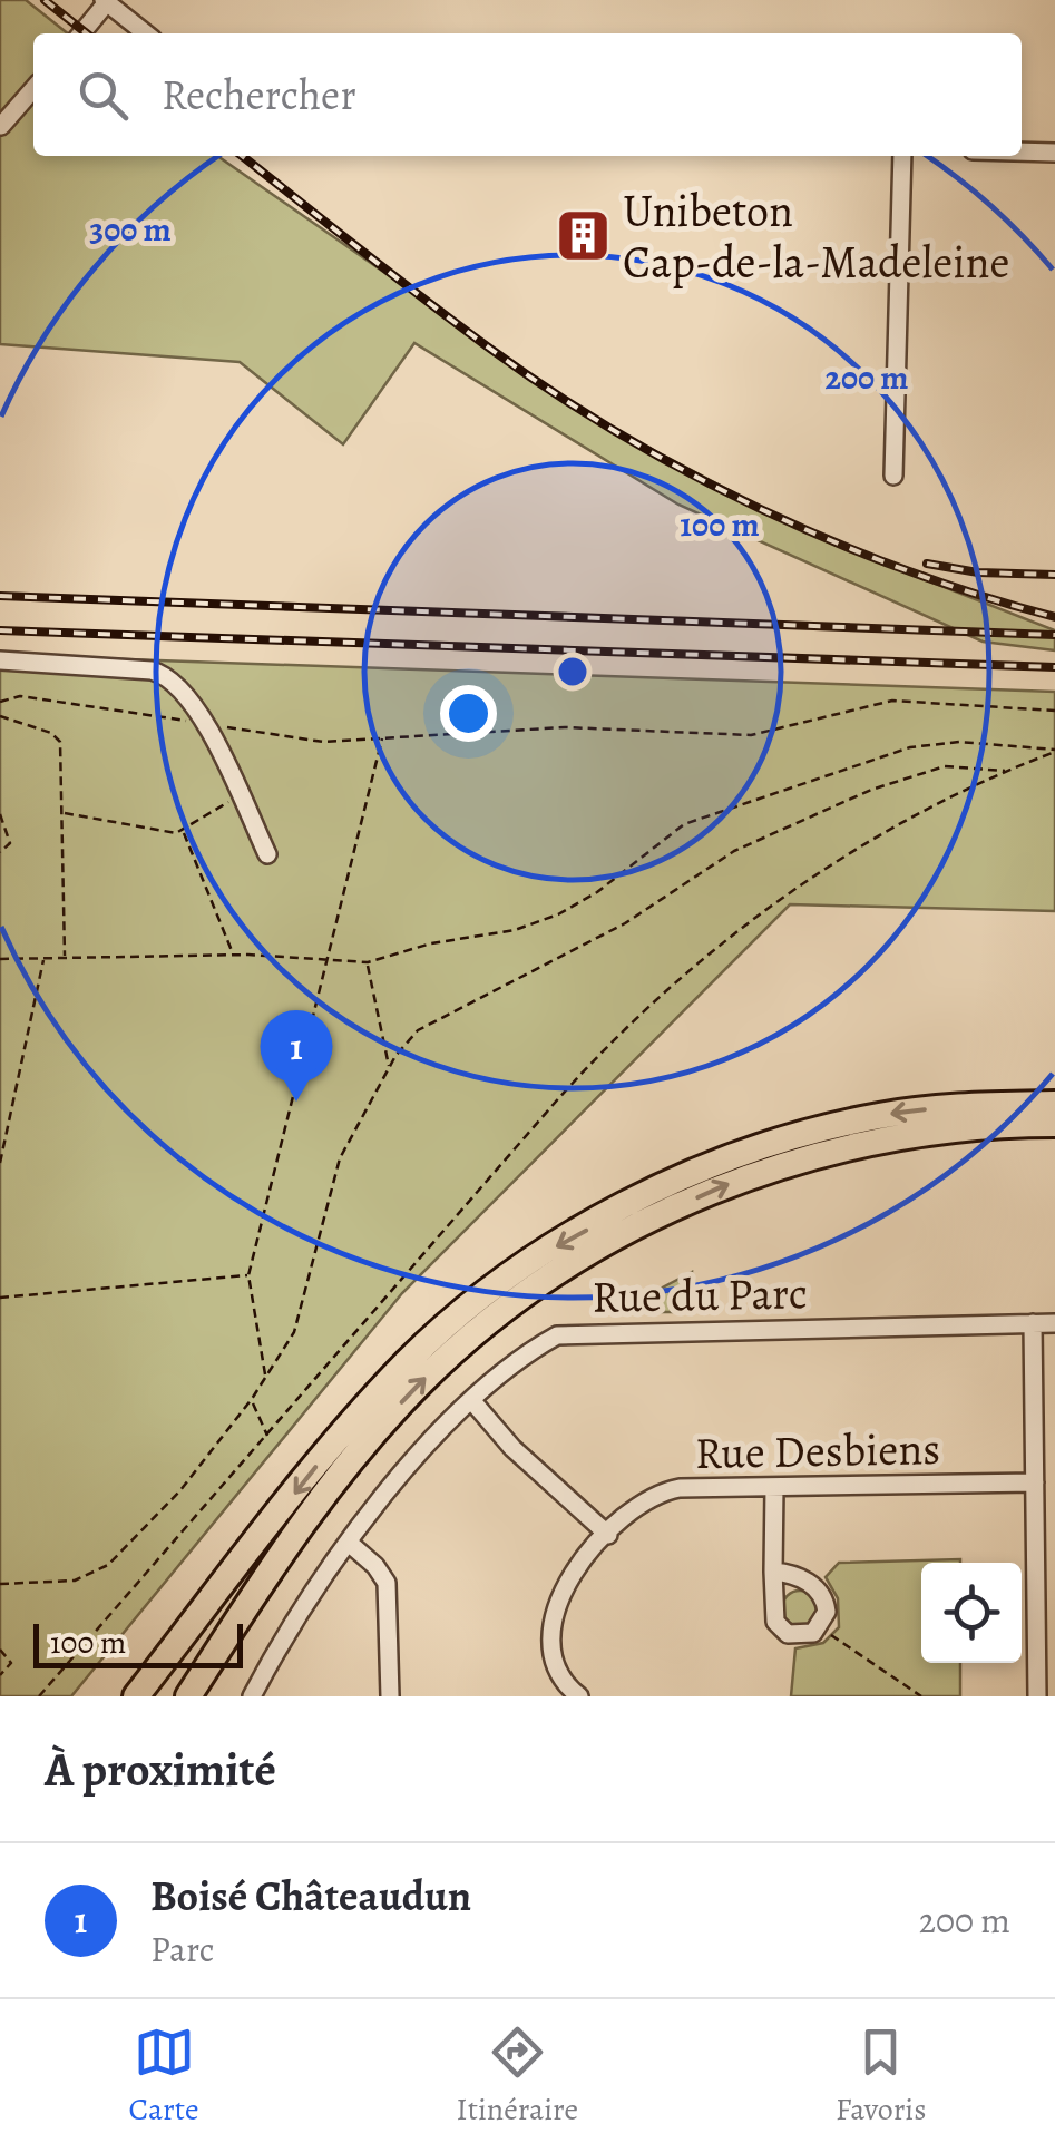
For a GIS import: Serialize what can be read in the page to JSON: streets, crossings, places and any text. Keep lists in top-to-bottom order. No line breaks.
{"streets":{"street":["Rue du Parc","Rue Desbiens"]},"places":{"building":["Unibeton Cap-de-la-Madeleine"]},"scale_bar":"100 m","page":{"search":"Rechercher","pins":"1","scale":"100 m","heading":"À proximité","list":[{"mark":"1","name":"Boisé Châteaudun","note":"Parc","value":"200 m"}],"nav":["Carte","Itinéraire","Favoris"]},"rings":["300 m","200 m","100 m"]}
